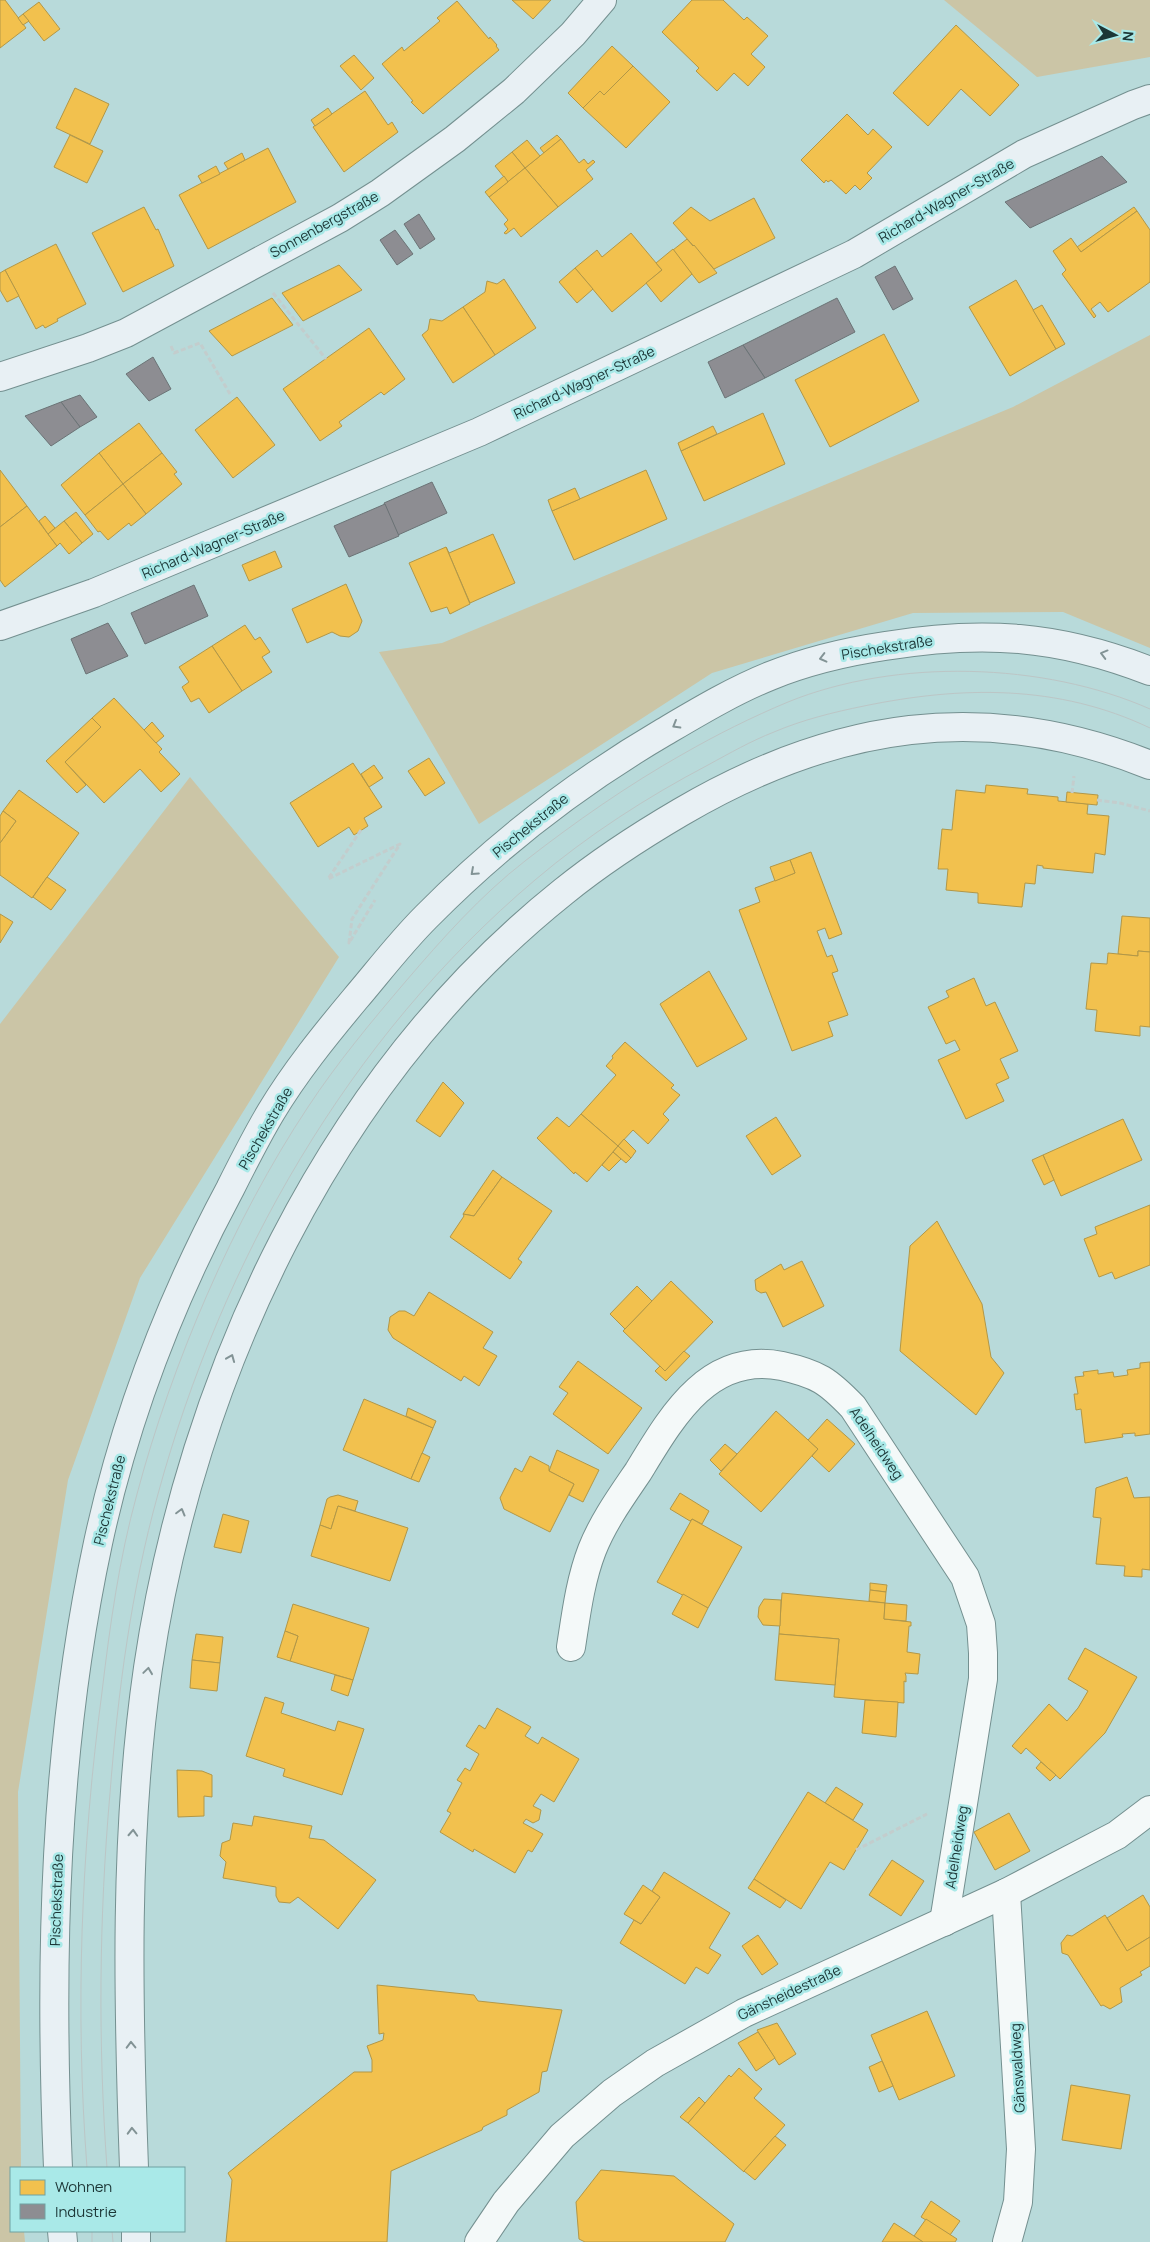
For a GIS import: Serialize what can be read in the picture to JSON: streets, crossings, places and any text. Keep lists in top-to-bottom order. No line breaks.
{"streets":{"main road":["Richard-Wagner-Straße","Sonnenbergstraße","Pischekstraße"],"street":["Adelheidweg","Gänsheidestraße","Gänswaldweg"]},"crossings":[["Adelheidweg","Gänsheidestraße"],["Gänsheidestraße","Gänswaldweg"]],"one_way":["Pischekstraße"],"legend":["Wohnen","Industrie"],"north":"right"}
